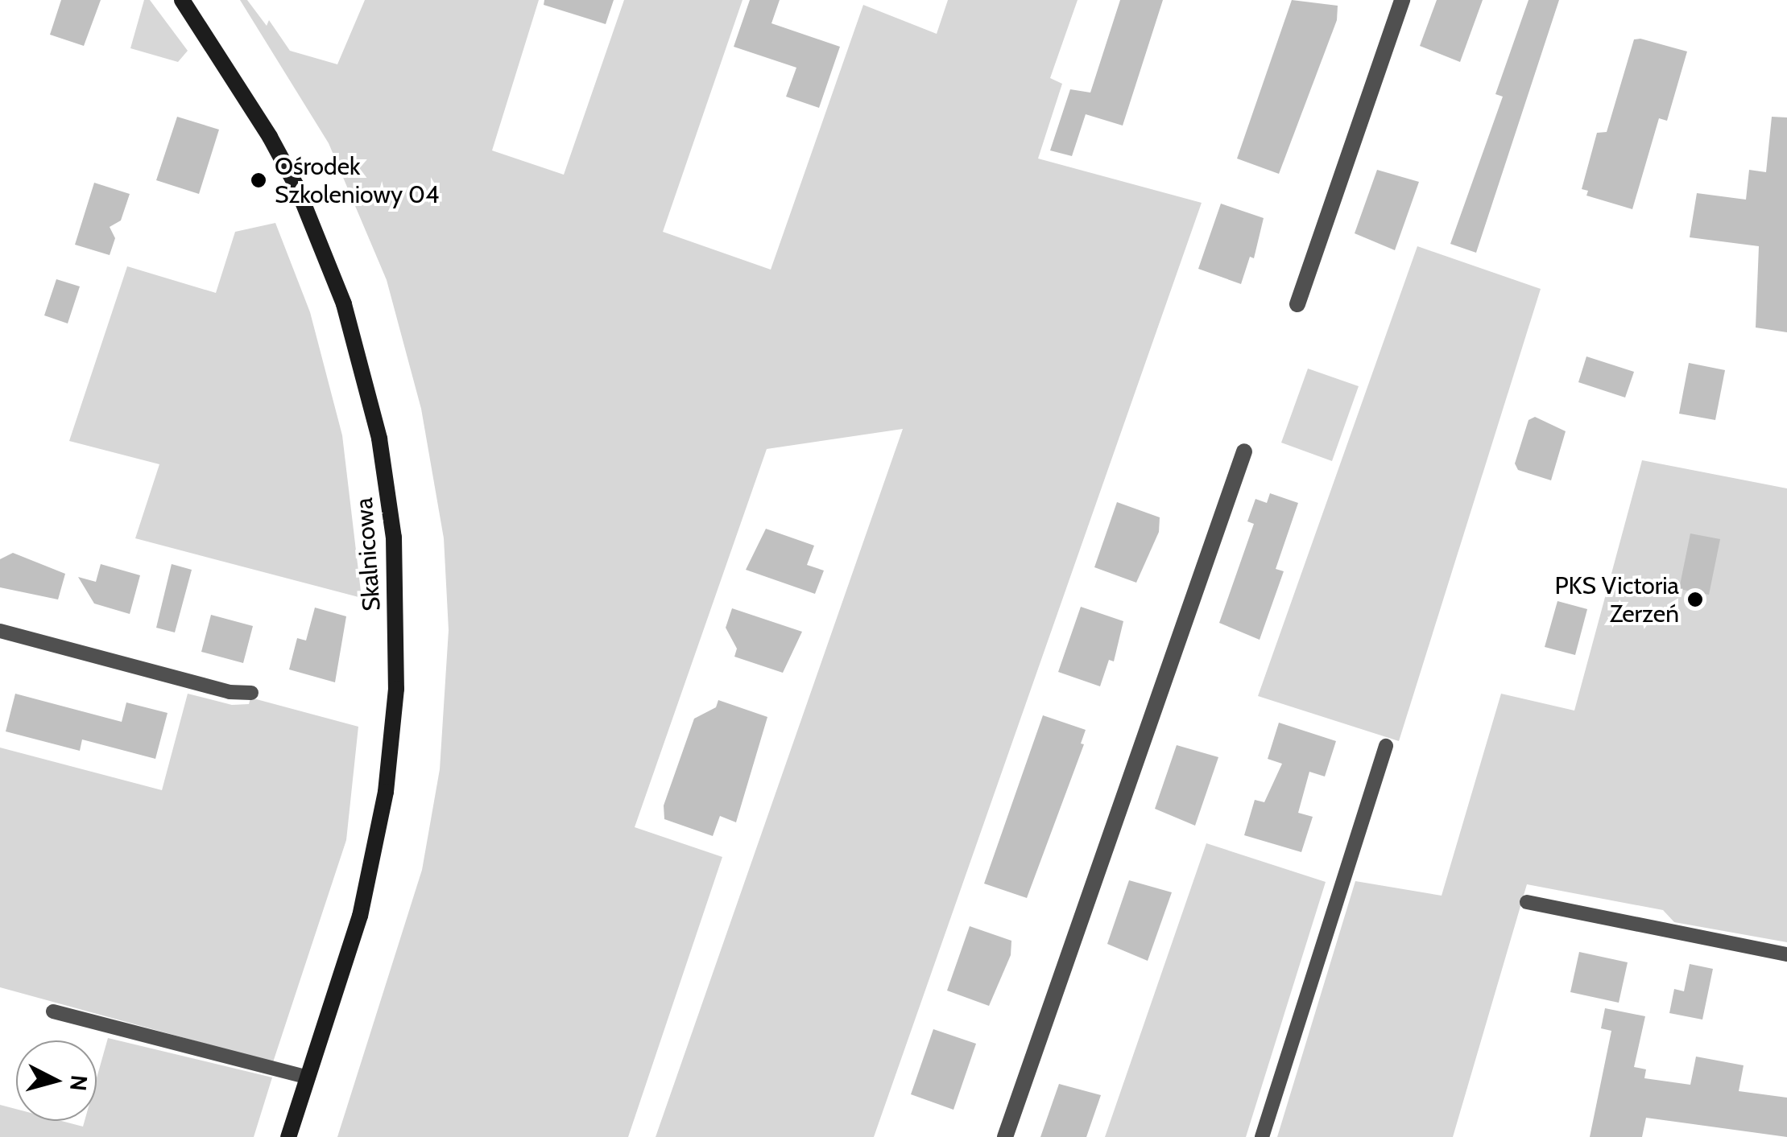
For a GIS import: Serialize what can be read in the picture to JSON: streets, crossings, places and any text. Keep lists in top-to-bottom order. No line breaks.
{"streets":{"street":["Skalnicowa"]},"places":["Ośrodek Szkoleniowy 04","PKS Victoria Zerzeń"],"north":"right"}
